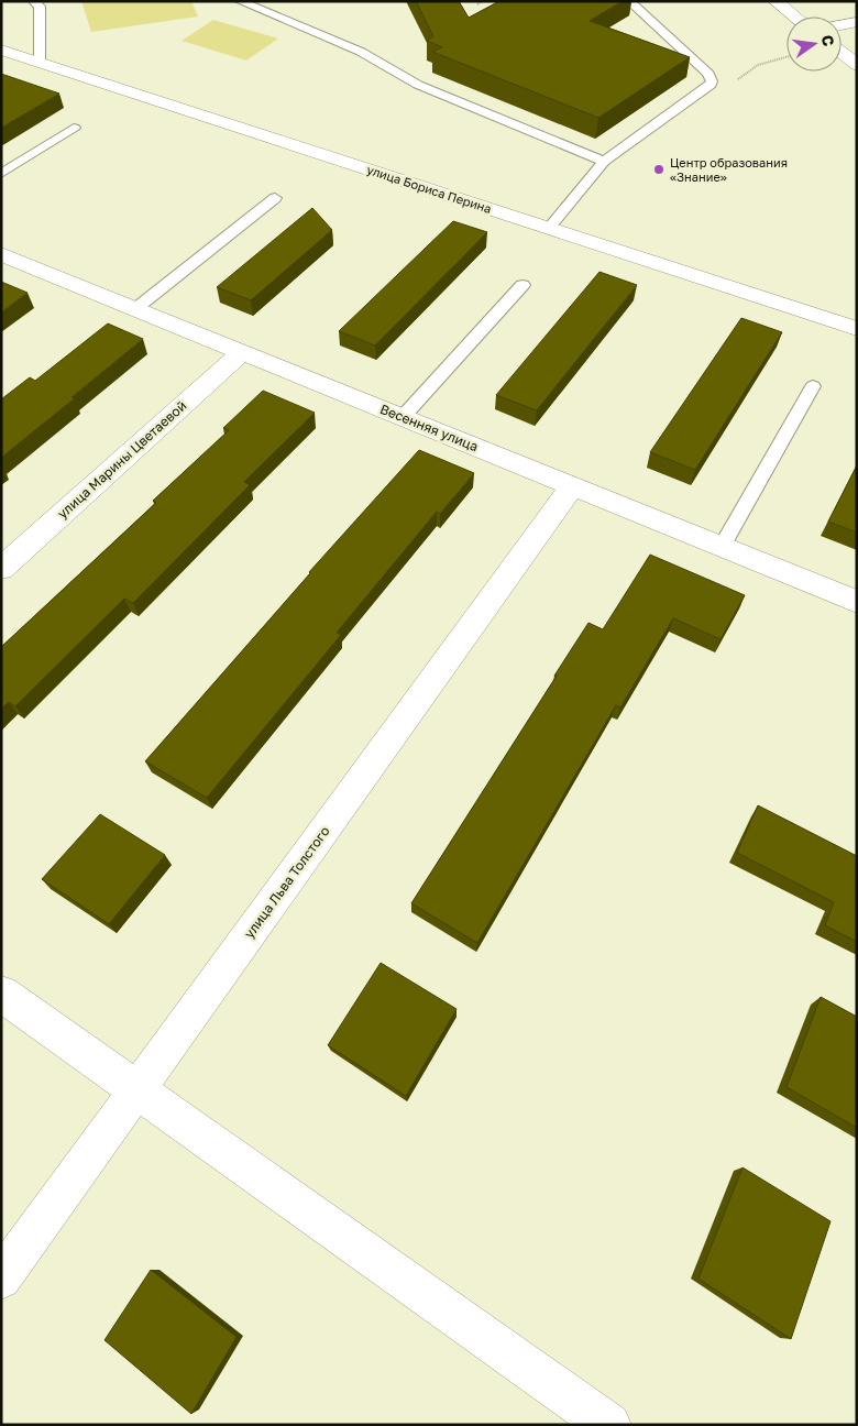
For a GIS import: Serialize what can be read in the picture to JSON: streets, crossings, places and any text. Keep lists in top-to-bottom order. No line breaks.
{"streets":{"street":["улица Бориса Перина","Весенняя улица","улица Марины Цветаевой","улица Льва Толстого"]},"crossings":[["Весенняя улица","улица Марины Цветаевой"],["Весенняя улица","улица Льва Толстого"]],"places":["Центр образования «Знание»"],"north":"right"}
